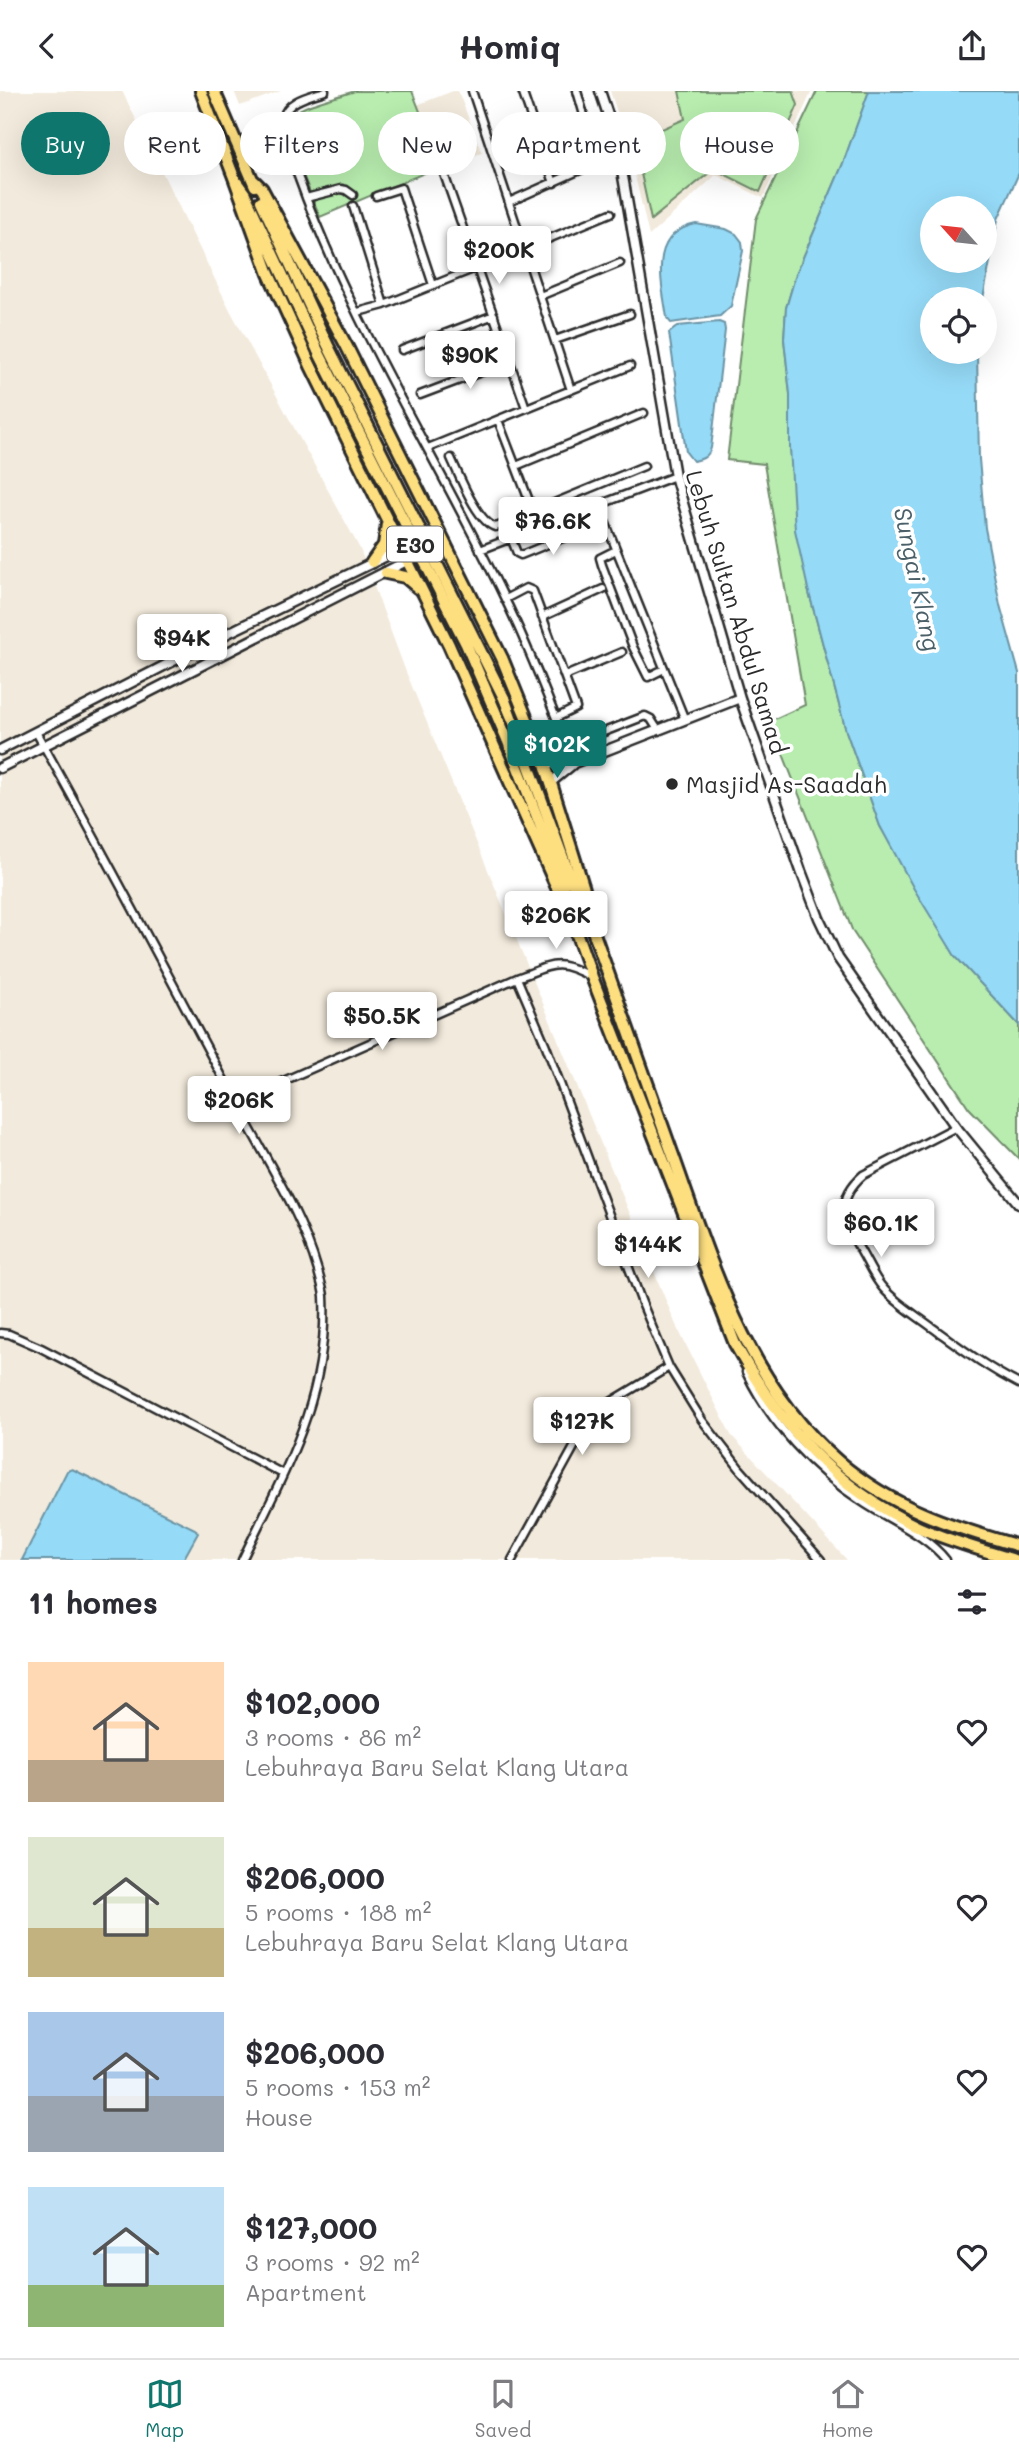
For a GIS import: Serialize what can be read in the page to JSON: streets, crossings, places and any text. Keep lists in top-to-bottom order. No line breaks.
{"streets":{"highway":["E30"],"street":["Lebuh Sultan Abdul Samad"]},"water":["Sungai Klang"],"places":["Masjid As-Saadah"],"north":"top left","page":{"header":"Homiq","chip":["Buy","Rent","Filters","New","Apartment","House"],"price":["$200K","$90K","$76.6K","$94K","$102K","$206K","$50.5K","$206K","$60.1K","$144K","$127K"],"heading":"11 homes","list":[{"name":"$102,000","note":"3 rooms · 86 m² · Lebuhraya Baru Selat Klang Utara"},{"name":"$206,000","note":"5 rooms · 188 m² · Lebuhraya Baru Selat Klang Utara"},{"name":"$206,000","note":"5 rooms · 153 m² · House"},{"name":"$127,000","note":"3 rooms · 92 m² · Apartment"}],"tabs":["Map","Saved","Home"]}}
